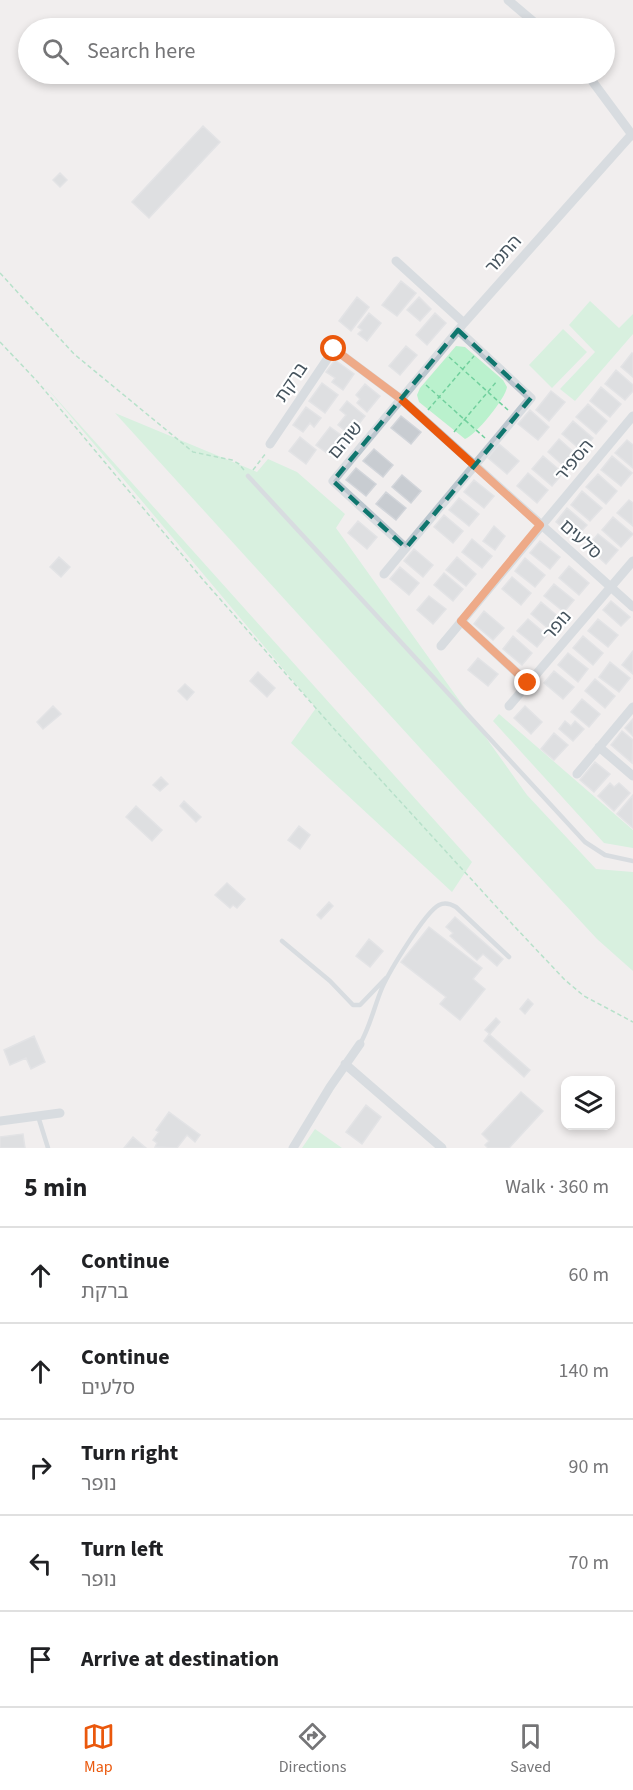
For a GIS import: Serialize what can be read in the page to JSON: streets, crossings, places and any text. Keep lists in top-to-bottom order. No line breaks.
{"streets":{"street":["התמר","ברקת","שוהם","הספיר","סלעים","נופר"]},"crossings":[["התמר","ברקת"],["התמר","שוהם"],["התמר","סלעים"],["ברקת","שוהם"],["ברקת","סלעים"],["שוהם","סלעים"],["הספיר","סלעים"],["סלעים","נופר"]],"page":{"search":"Search here","heading":["5 min","Walk · 360 m"],"list":[["Continue","ברקת","60 m"],["Continue","סלעים","140 m"],["Turn right","נופר","90 m"],["Turn left","נופר","70 m"],"Arrive at destination"],"nav":["Map","Directions","Saved"]}}
